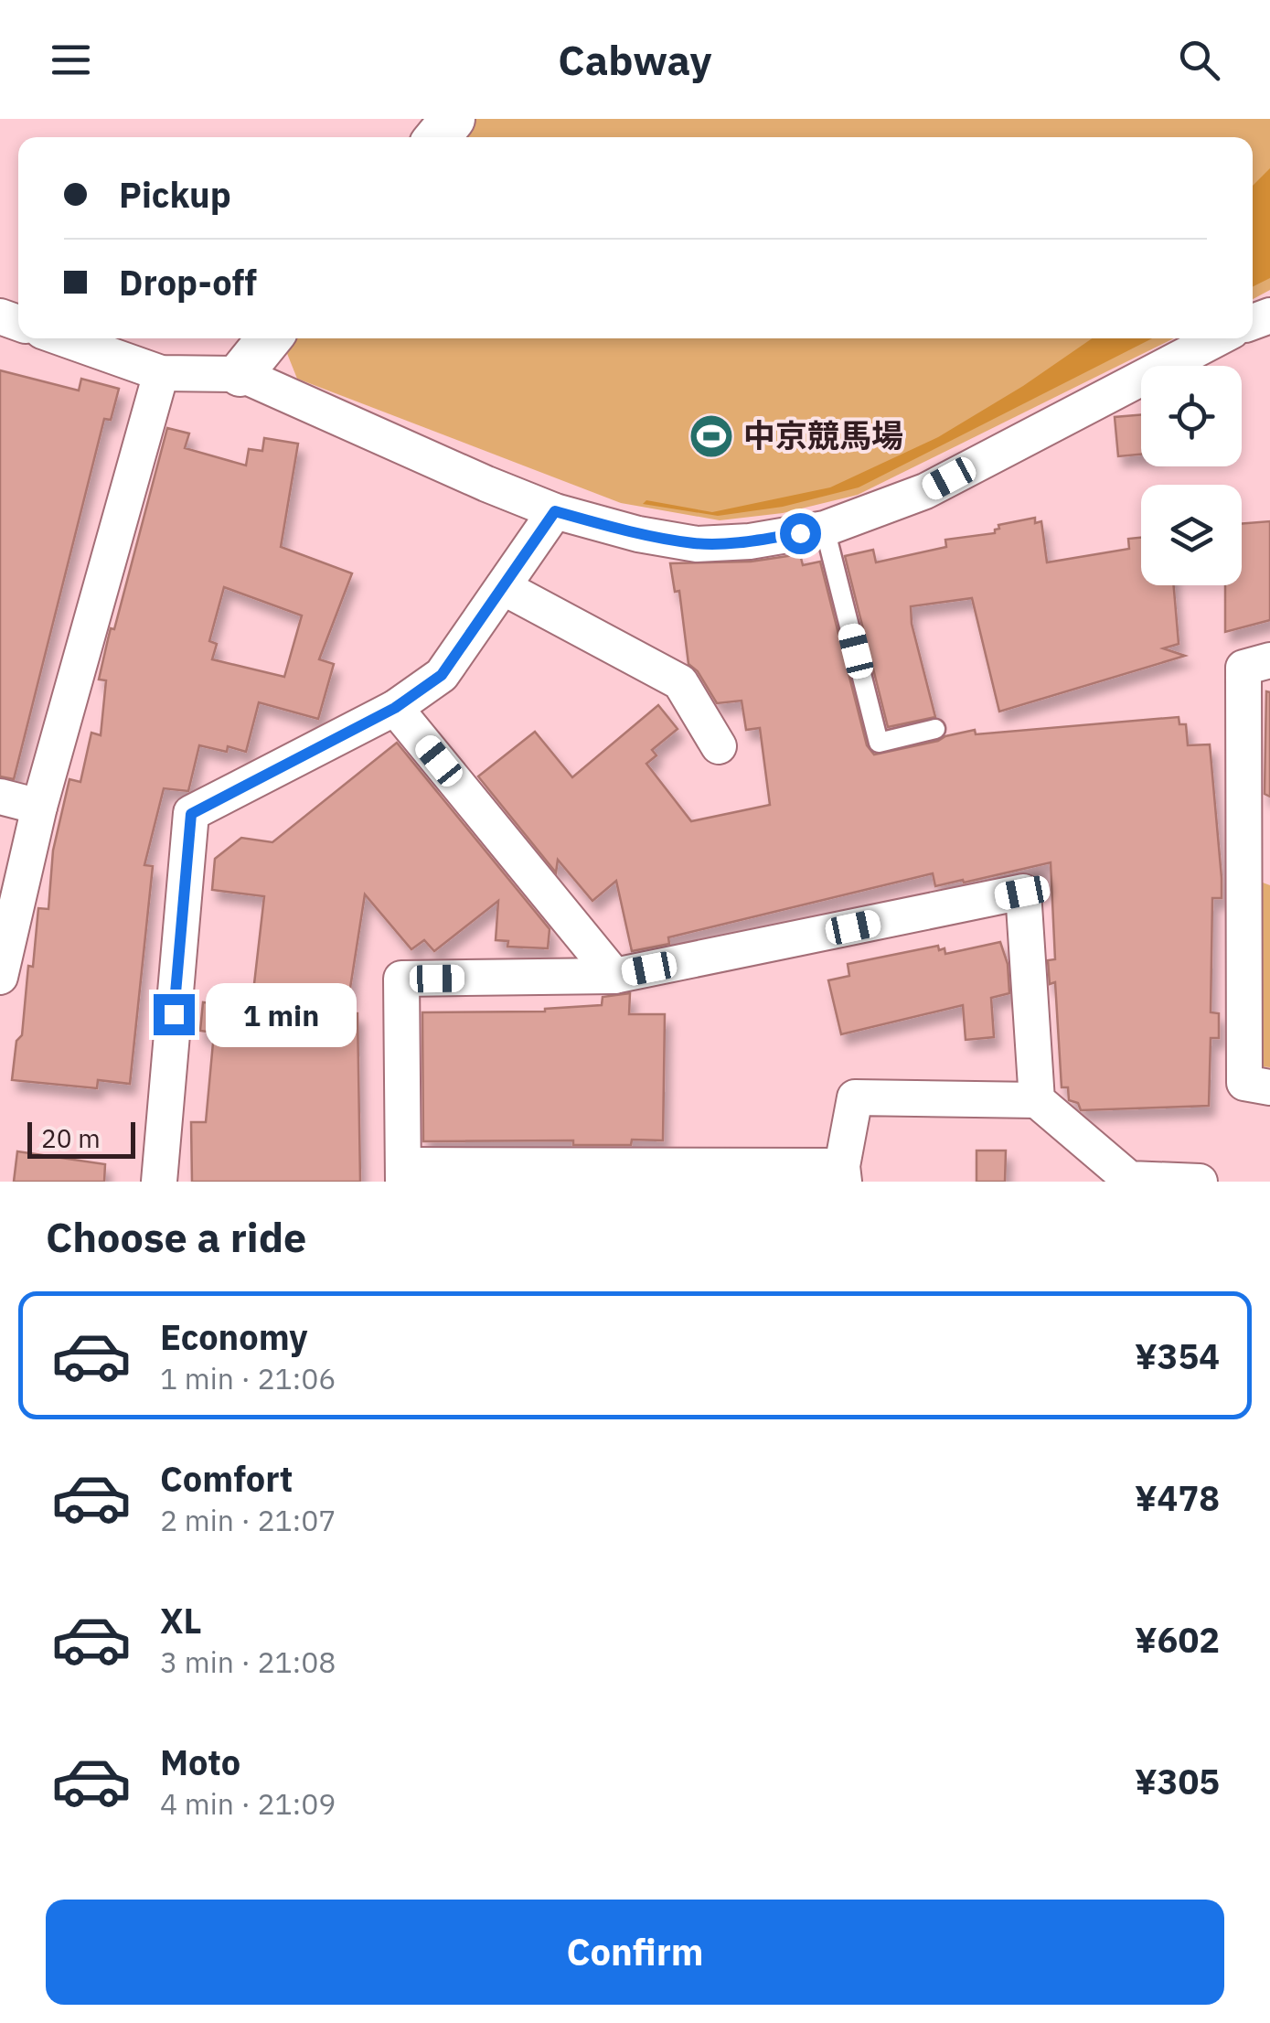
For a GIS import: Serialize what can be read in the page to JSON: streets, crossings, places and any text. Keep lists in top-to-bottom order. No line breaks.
{"places":{"sports":["中京競馬場"]},"scale_bar":"20 m","page":{"header":"Cabway","banner":["Pickup","Drop-off"],"bubble":"1 min","scale":"20 m","heading":"Choose a ride","list":[{"name":"Economy","note":"1 min · 21:06","value":"¥354"},{"name":"Comfort","note":"2 min · 21:07","value":"¥478"},{"name":"XL","note":"3 min · 21:08","value":"¥602"},{"name":"Moto","note":"4 min · 21:09","value":"¥305"}],"buttons":"Confirm"}}
